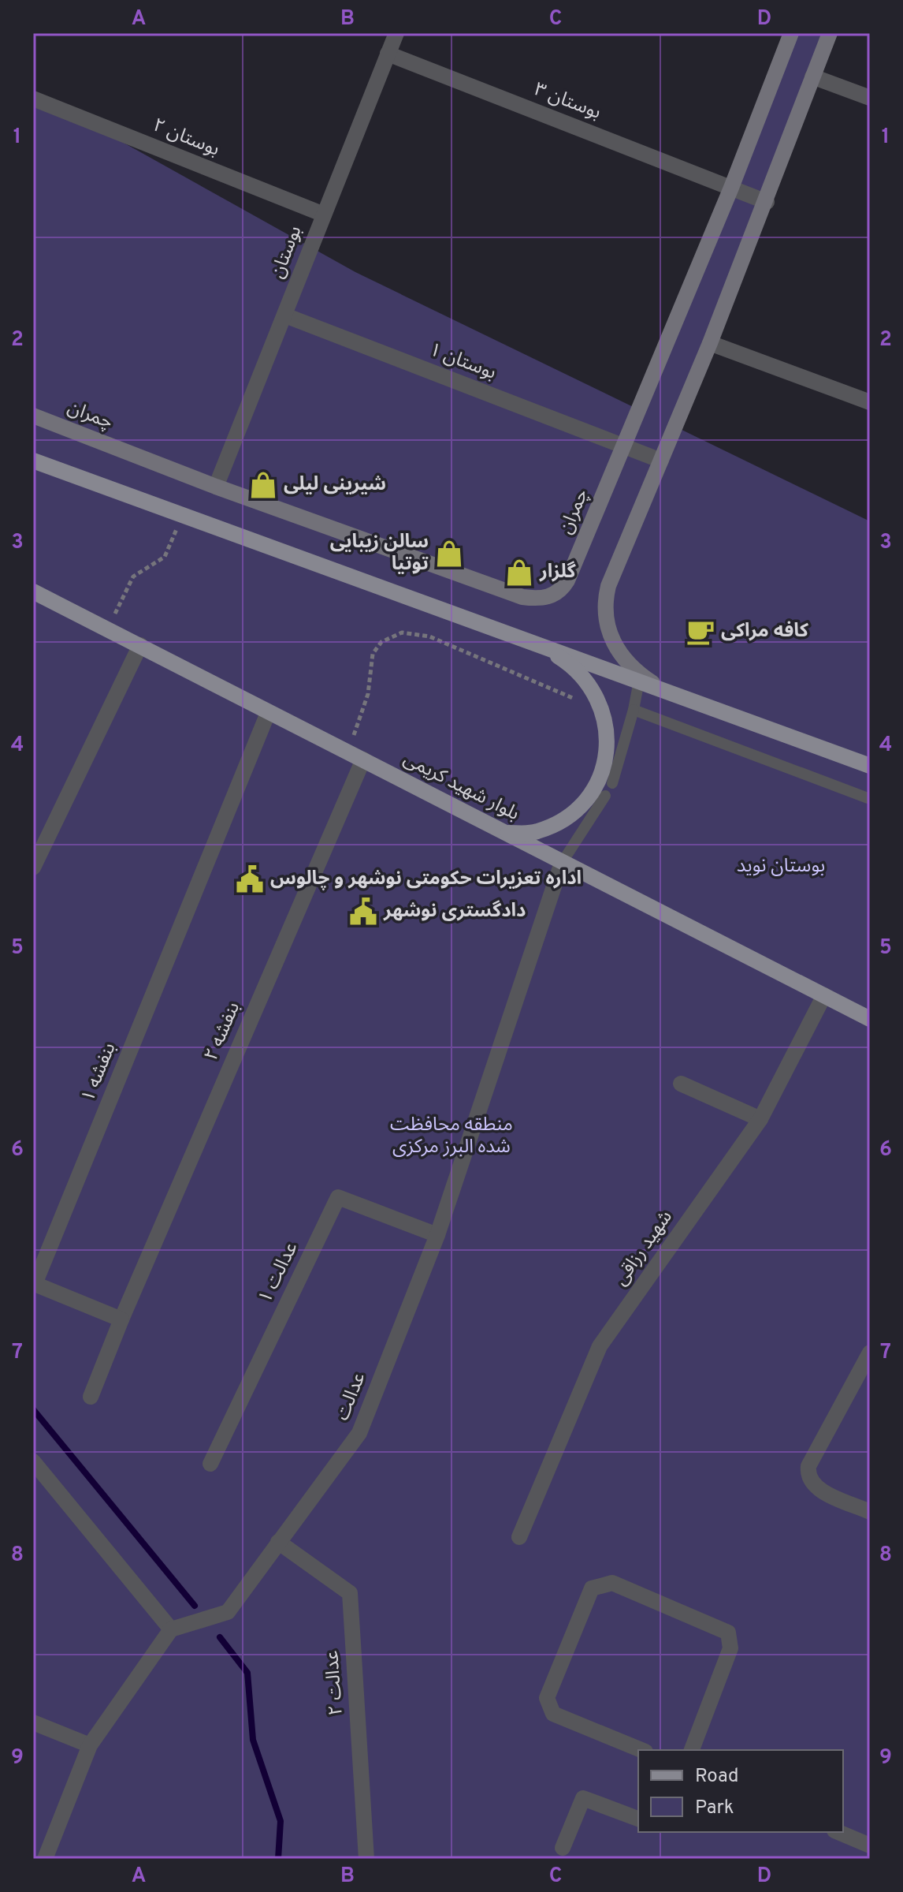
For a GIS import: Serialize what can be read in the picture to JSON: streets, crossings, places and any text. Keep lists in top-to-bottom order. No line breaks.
{"streets":{"main road":["بلوار شهید کریمی"],"street":["بوستان ۳","بوستان ۲","بوستان","بوستان ۱","چمران","بنفشه ۲","بنفشه ۱","شهید رزاقی","عدالت ۱","عدالت","عدالت ۲"]},"crossings":[["بوستان ۳","بوستان"],["بوستان ۳","چمران"],["بوستان ۲","بوستان"],["بوستان","بوستان ۱"],["بوستان","چمران"],["بوستان ۱","چمران"],["بلوار شهید کریمی","بنفشه ۲"],["بلوار شهید کریمی","بنفشه ۱"],["بلوار شهید کریمی","شهید رزاقی"],["بلوار شهید کریمی","عدالت"],["بنفشه ۲","بنفشه ۱"],["عدالت ۱","عدالت"],["عدالت","عدالت ۲"]],"parks":["بوستان نوید","منطقه محافظت شده البرز مرکزی"],"places":{"shop":["شیرینی لیلی","سالن زیبایی توتیا","گلزار"],"cafe":["کافه مراکی"],"public building":["اداره تعزیرات حکومتی نوشهر و چالوس","دادگستری نوشهر"]},"legend":["Road","Park"],"grid":{"columns":["A","B","C","D"],"rows":["1","2","3","4","5","6","7","8","9"]}}
